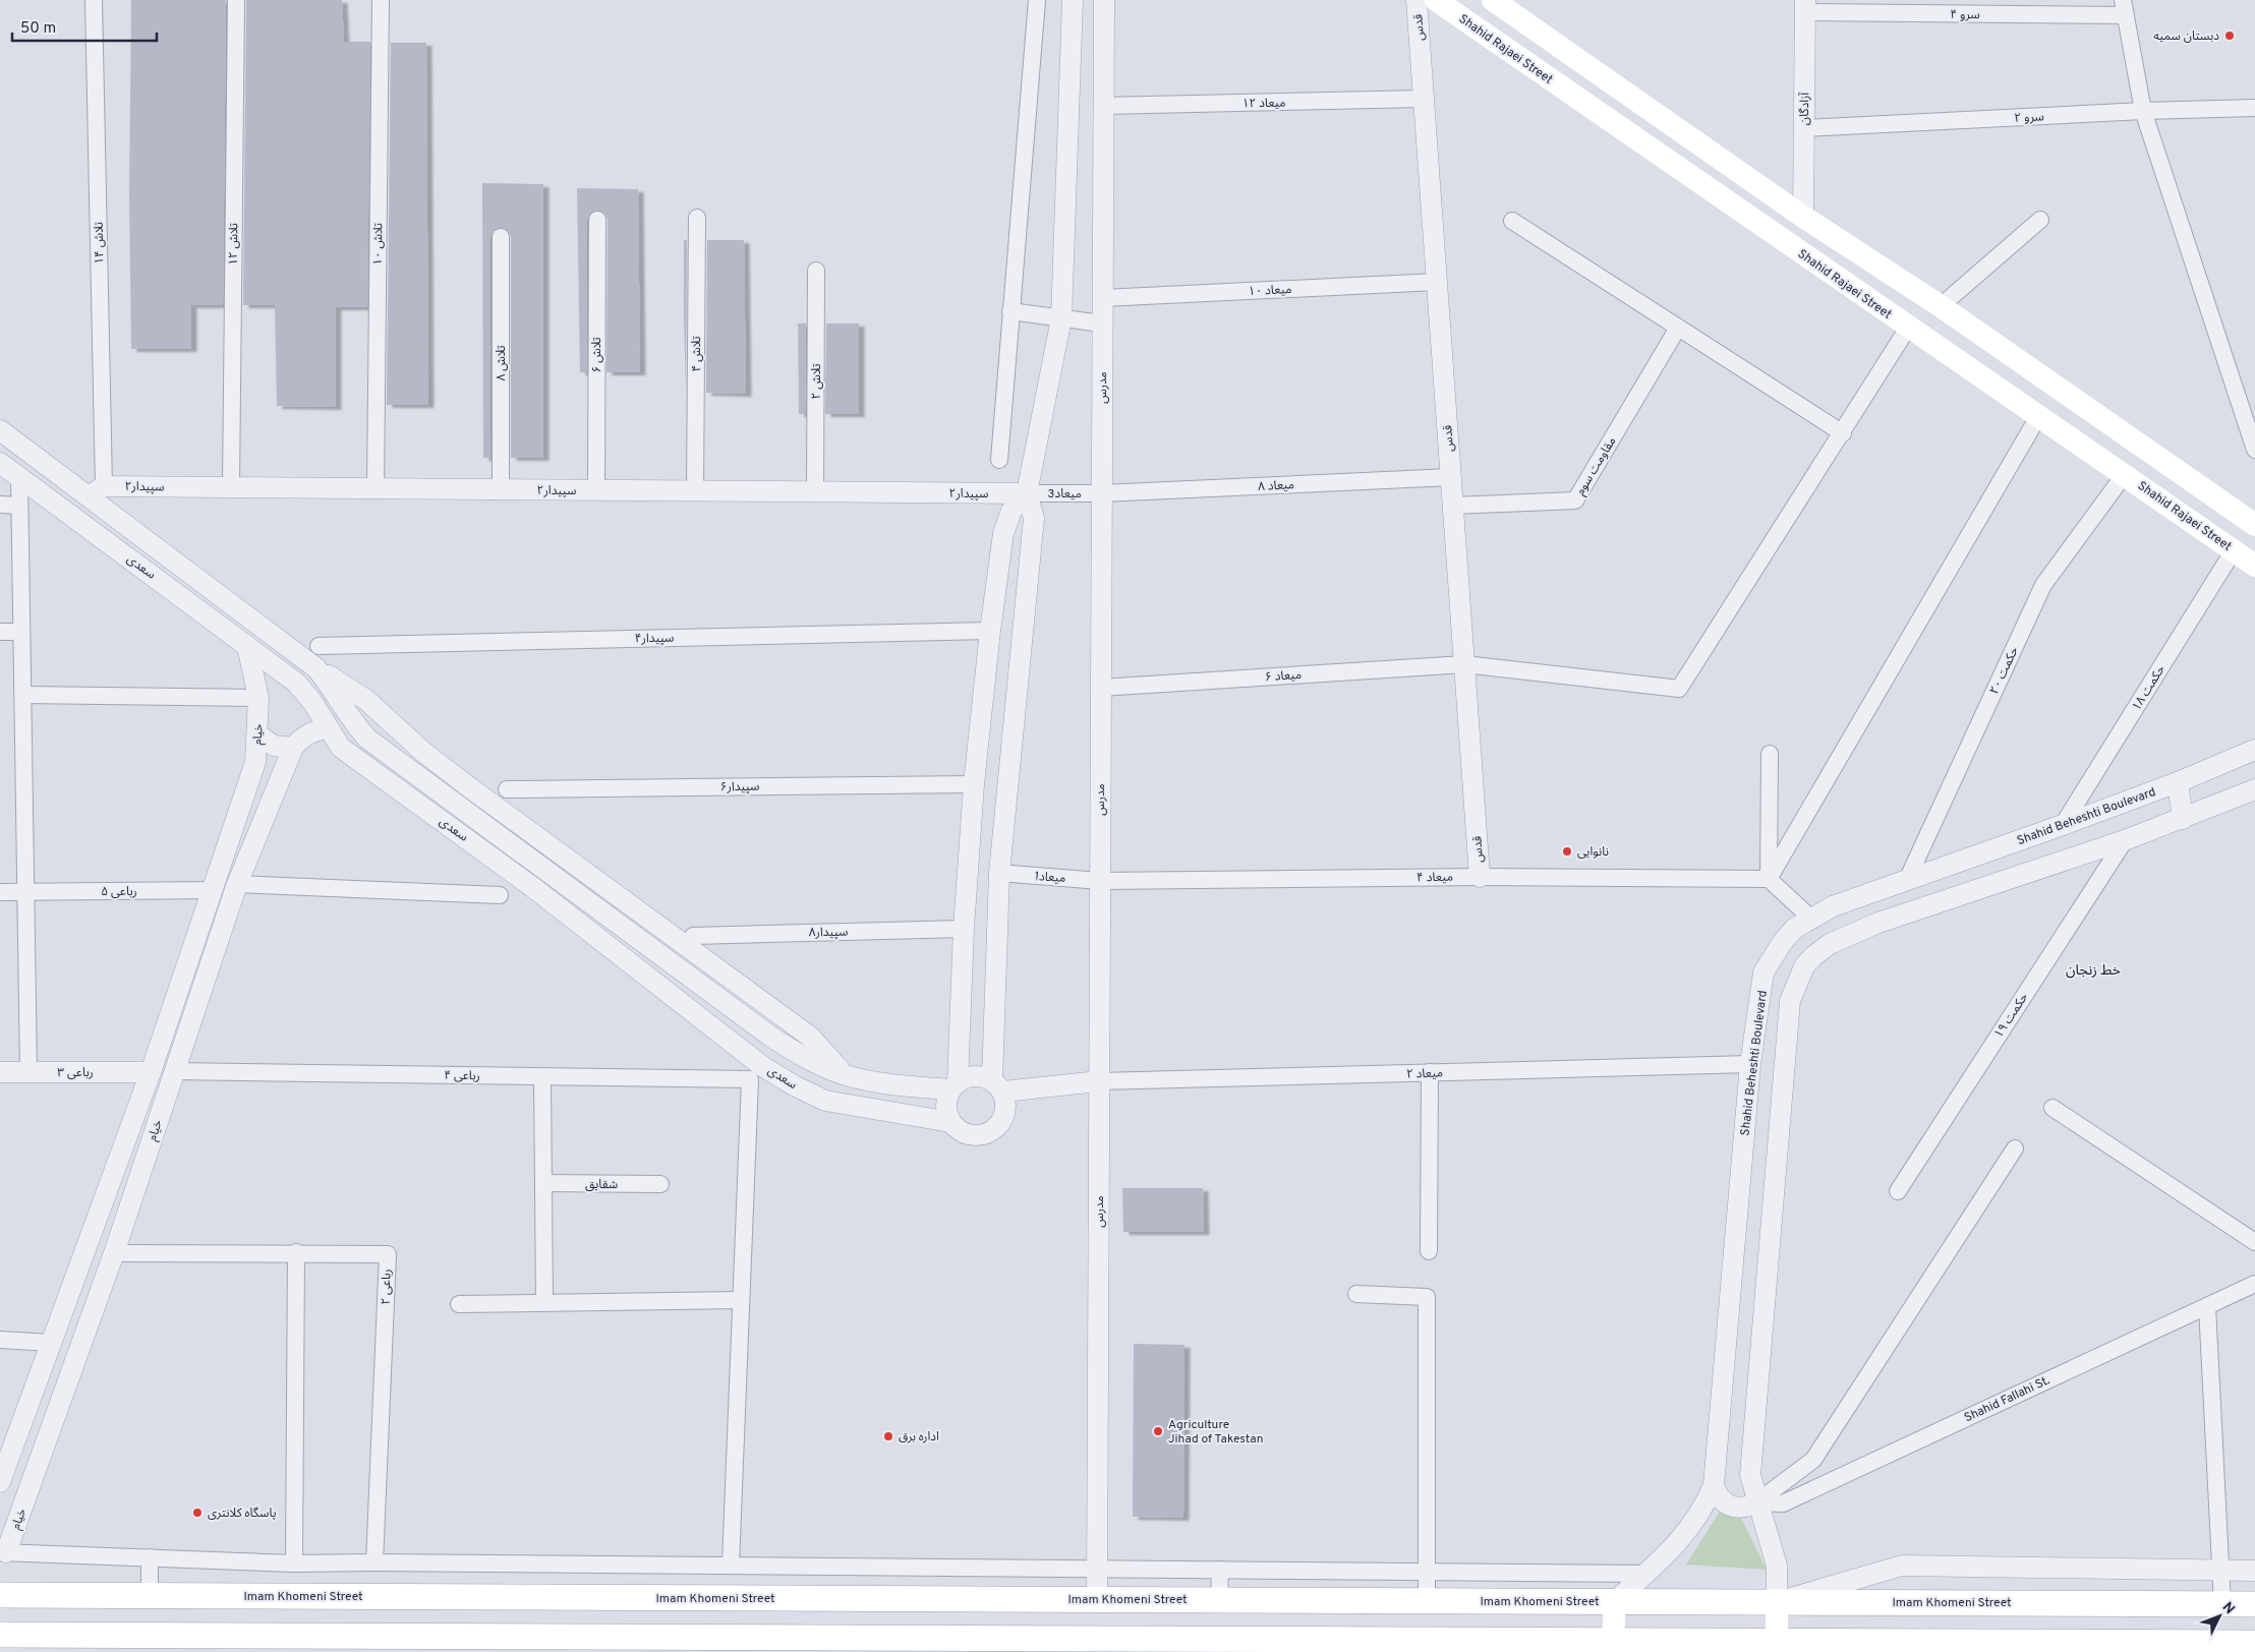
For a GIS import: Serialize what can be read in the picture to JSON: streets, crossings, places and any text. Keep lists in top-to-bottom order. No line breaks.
{"streets":{"main road":["Shahid Rajaei Street","Imam Khomeni Street"],"street":["سرو ۴","قدس","میعاد ۱۲","آزادگان","سرو ۲","تلاش ۱۴","تلاش ۱۲","تلاش ۱۰","میعاد ۱۰","تلاش ۴","تلاش ۶","تلاش ۸","تلاش ۲","مدرس","مقاومت سوم","میعاد ۸","سپیدار۲","میعاد3","سعدی","سپیدار۴","حکمت ۲۰","میعاد ۶","حکمت ۱۸","خیام","سپیدار۶","Shahid Beheshti Boulevard","میعاد1","میعاد ۴","رباعی ۵","سپیدار۸","حکمت ۱۹","رباعی ۳","میعاد ۲","رباعی ۴","شقایق","رباعی ۲","Shahid Fallahi St."]},"crossings":[["سرو ۴","آزادگان"],["قدس","میعاد ۱۲"],["قدس","میعاد ۱۰"],["قدس","مقاومت سوم"],["قدس","میعاد ۸"],["قدس","میعاد ۶"],["قدس","میعاد ۴"],["Shahid Rajaei Street","حکمت ۲۰"],["Shahid Rajaei Street","حکمت ۱۸"],["میعاد ۱۲","مدرس"],["آزادگان","سرو ۲"],["تلاش ۱۴","سپیدار۲"],["تلاش ۱۴","سعدی"],["تلاش ۱۲","سپیدار۲"],["تلاش ۱۰","سپیدار۲"],["میعاد ۱۰","مدرس"],["تلاش ۴","سپیدار۲"],["تلاش ۶","سپیدار۲"],["تلاش ۸","سپیدار۲"],["تلاش ۲","سپیدار۲"],["مدرس","میعاد ۸"],["مدرس","میعاد3"],["مدرس","میعاد ۶"],["مدرس","میعاد1"],["مدرس","میعاد ۴"],["مدرس","میعاد ۲"],["مدرس","Imam Khomeni Street"],["میعاد ۸","میعاد3"],["سپیدار۲","میعاد3"],["سپیدار۲","سعدی"],["سعدی","خیام"],["حکمت ۲۰","Shahid Beheshti Boulevard"],["حکمت ۱۸","Shahid Beheshti Boulevard"],["خیام","رباعی ۵"],["خیام","رباعی ۳"],["خیام","رباعی ۴"],["خیام","رباعی ۲"],["Shahid Beheshti Boulevard","میعاد ۲"],["Shahid Beheshti Boulevard","Imam Khomeni Street"],["میعاد1","میعاد ۴"]],"districts":["خط زنجان"],"places":["دبستان سمیه","نانوایی","Agriculture Jihad of Takestan","اداره برق","پاسگاه کلانتری"],"scale_bar":"50 m","north":"top right"}
